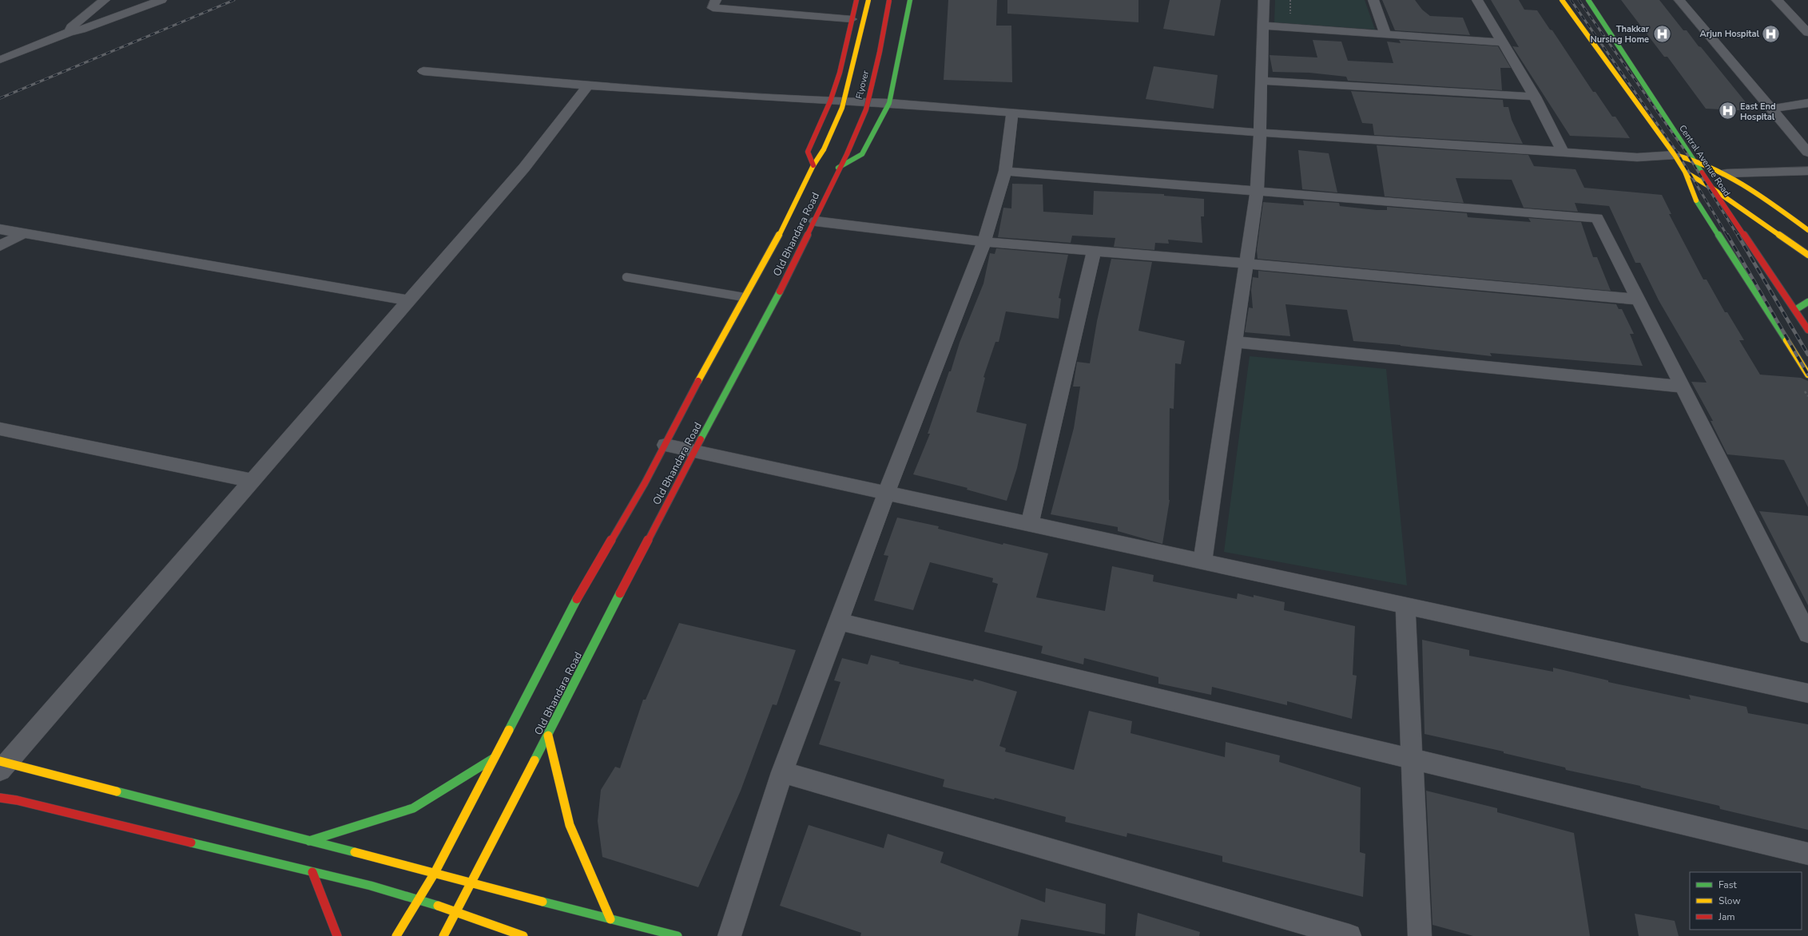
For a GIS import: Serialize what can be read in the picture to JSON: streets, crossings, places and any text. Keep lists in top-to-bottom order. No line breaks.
{"streets":{"main road":["Flyover","Central Avenue Road","Old Bhandara Road"]},"crossings":[["Flyover","Old Bhandara Road"]],"places":{"hospital":["Thakkar Nursing Home","Arjun Hospital","East End Hospital"]},"legend":["Fast","Slow","Jam"]}
